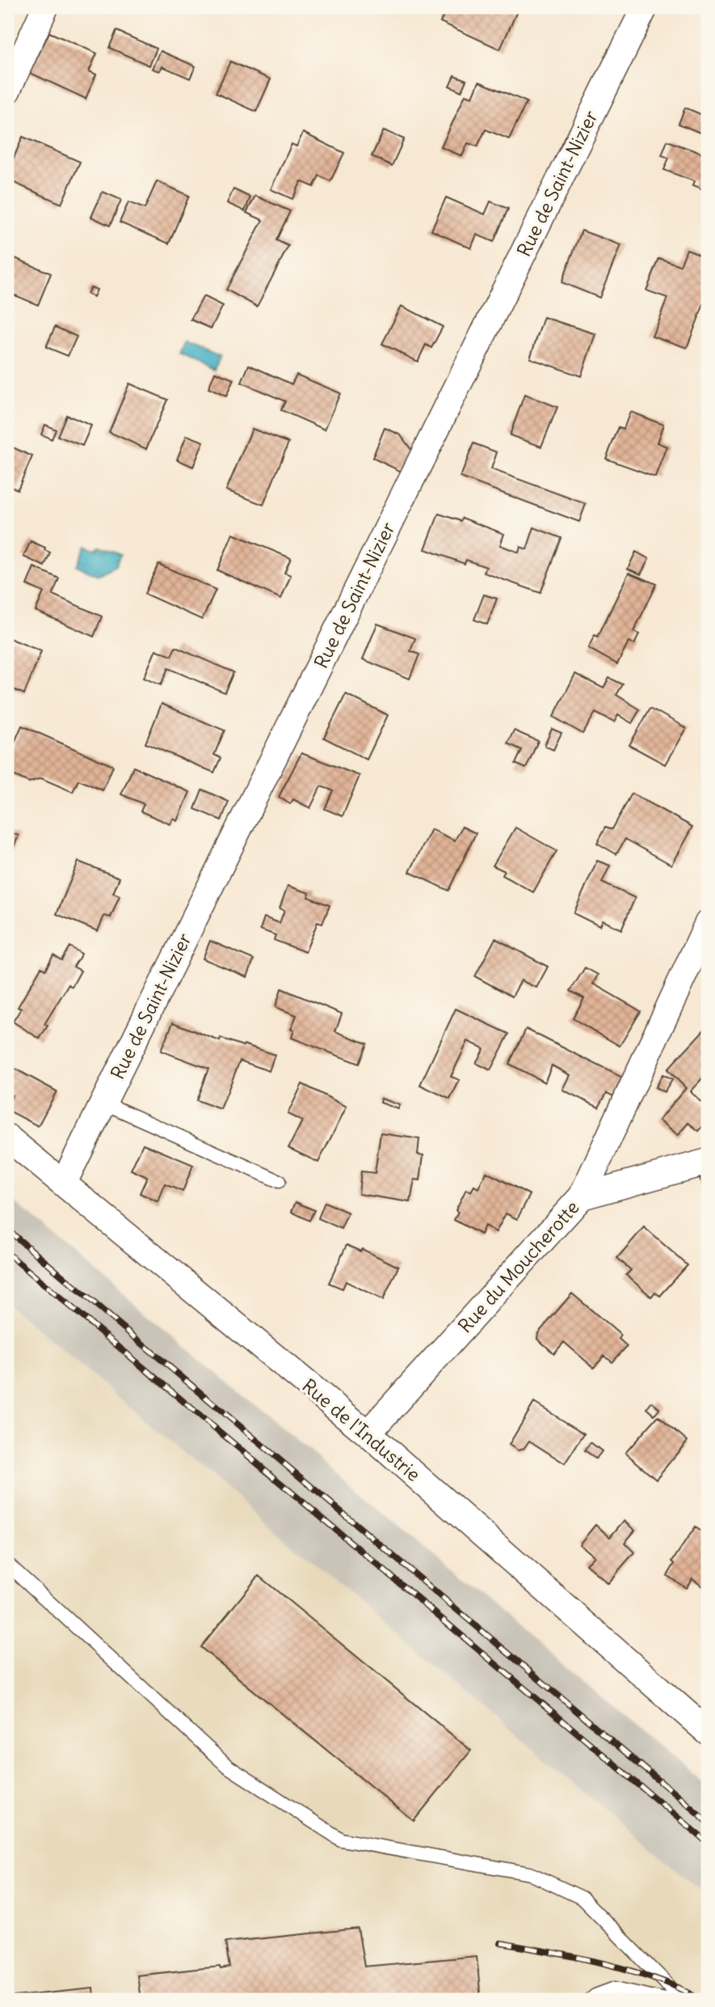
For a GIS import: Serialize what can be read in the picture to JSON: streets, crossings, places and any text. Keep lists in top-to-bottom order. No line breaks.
{"streets":{"street":["Rue de Saint-Nizier","Rue du Moucherotte","Rue de l'Industrie"]},"crossings":[["Rue de Saint-Nizier","Rue de l'Industrie"],["Rue du Moucherotte","Rue de l'Industrie"]]}
